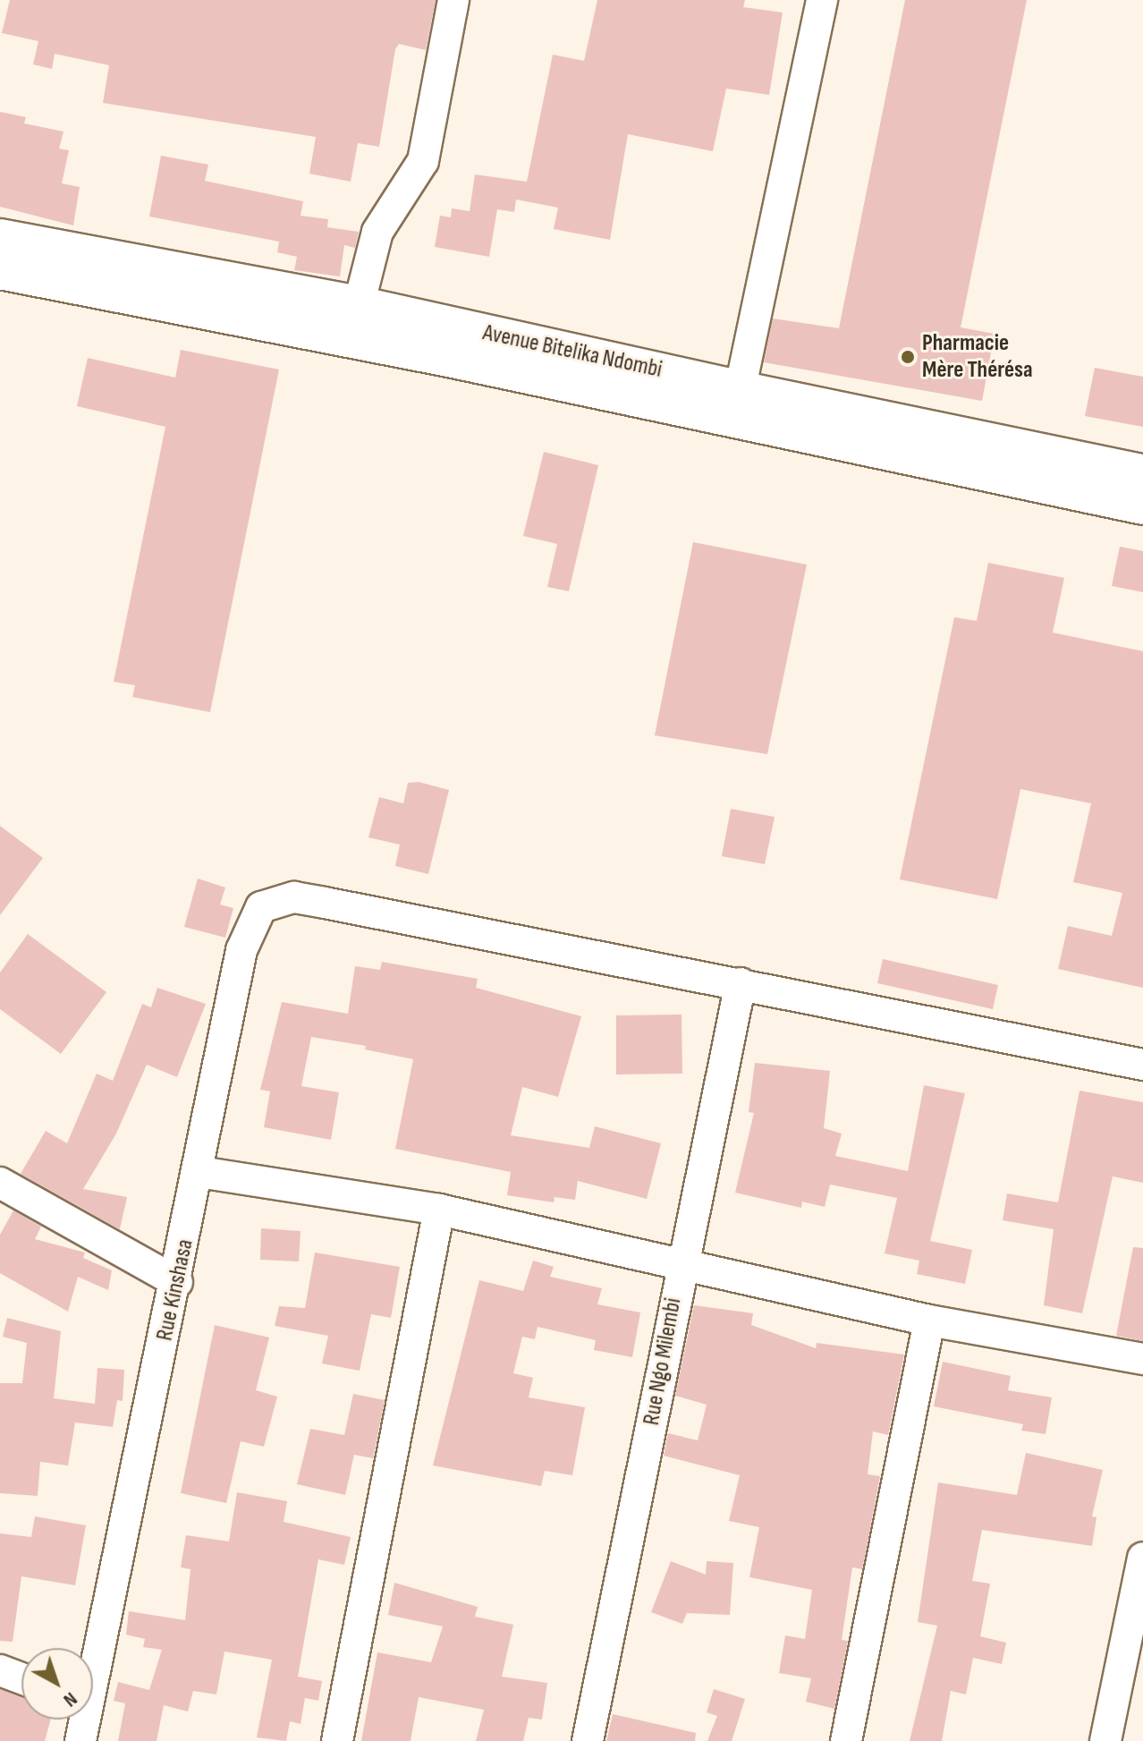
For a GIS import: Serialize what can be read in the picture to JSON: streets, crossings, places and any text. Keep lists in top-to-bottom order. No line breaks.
{"streets":{"highway":["Avenue Bitelika Ndombi"],"street":["Rue Kinshasa","Rue Ngo Milembi"]},"crossings":[["Rue Kinshasa","Rue Ngo Milembi"]],"places":["Pharmacie Mère Thérésa"],"north":"bottom right"}
